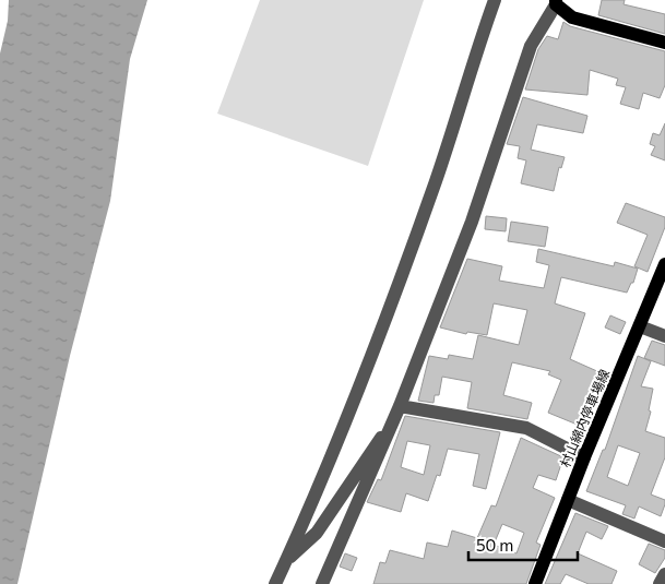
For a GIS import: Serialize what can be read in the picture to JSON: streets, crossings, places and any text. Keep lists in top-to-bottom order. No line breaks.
{"streets":{"main road":["村山綿内停車場線"]},"scale_bar":"50 m"}
